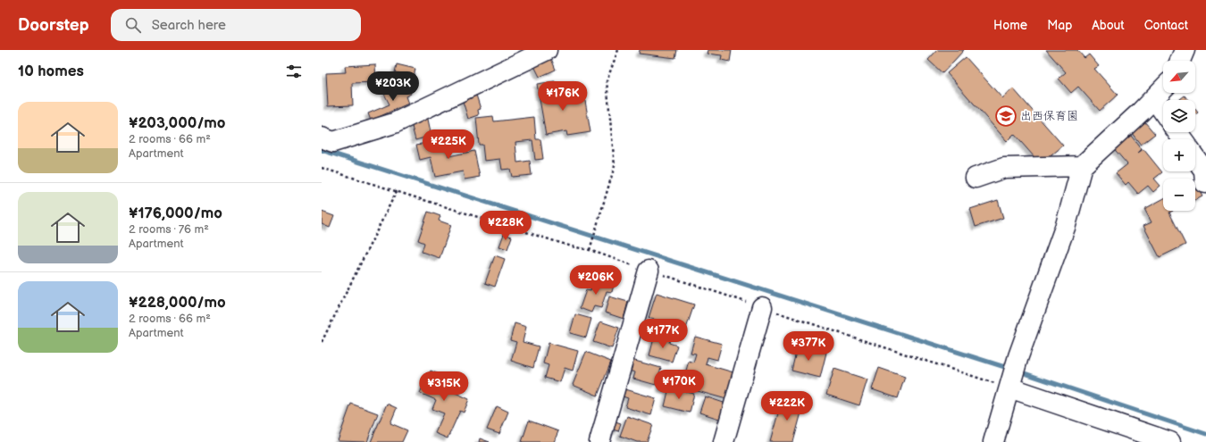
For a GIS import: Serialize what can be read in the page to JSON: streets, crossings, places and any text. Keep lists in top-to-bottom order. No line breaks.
{"places":{"school or university":["出西保育園"]},"north":"bottom left","page":{"header":"Doorstep","search":"Search here","nav":["Home","Map","About","Contact"],"heading":"10 homes","map_buttons":["+","−"],"price":["¥203K","¥176K","¥225K","¥228K","¥206K","¥177K","¥377K","¥170K","¥315K","¥222K"],"list":[{"name":"¥203,000/mo","note":"2 rooms · 66 m² · Apartment"},{"name":"¥176,000/mo","note":"2 rooms · 76 m² · Apartment"},{"name":"¥228,000/mo","note":"2 rooms · 66 m² · Apartment"}]}}
